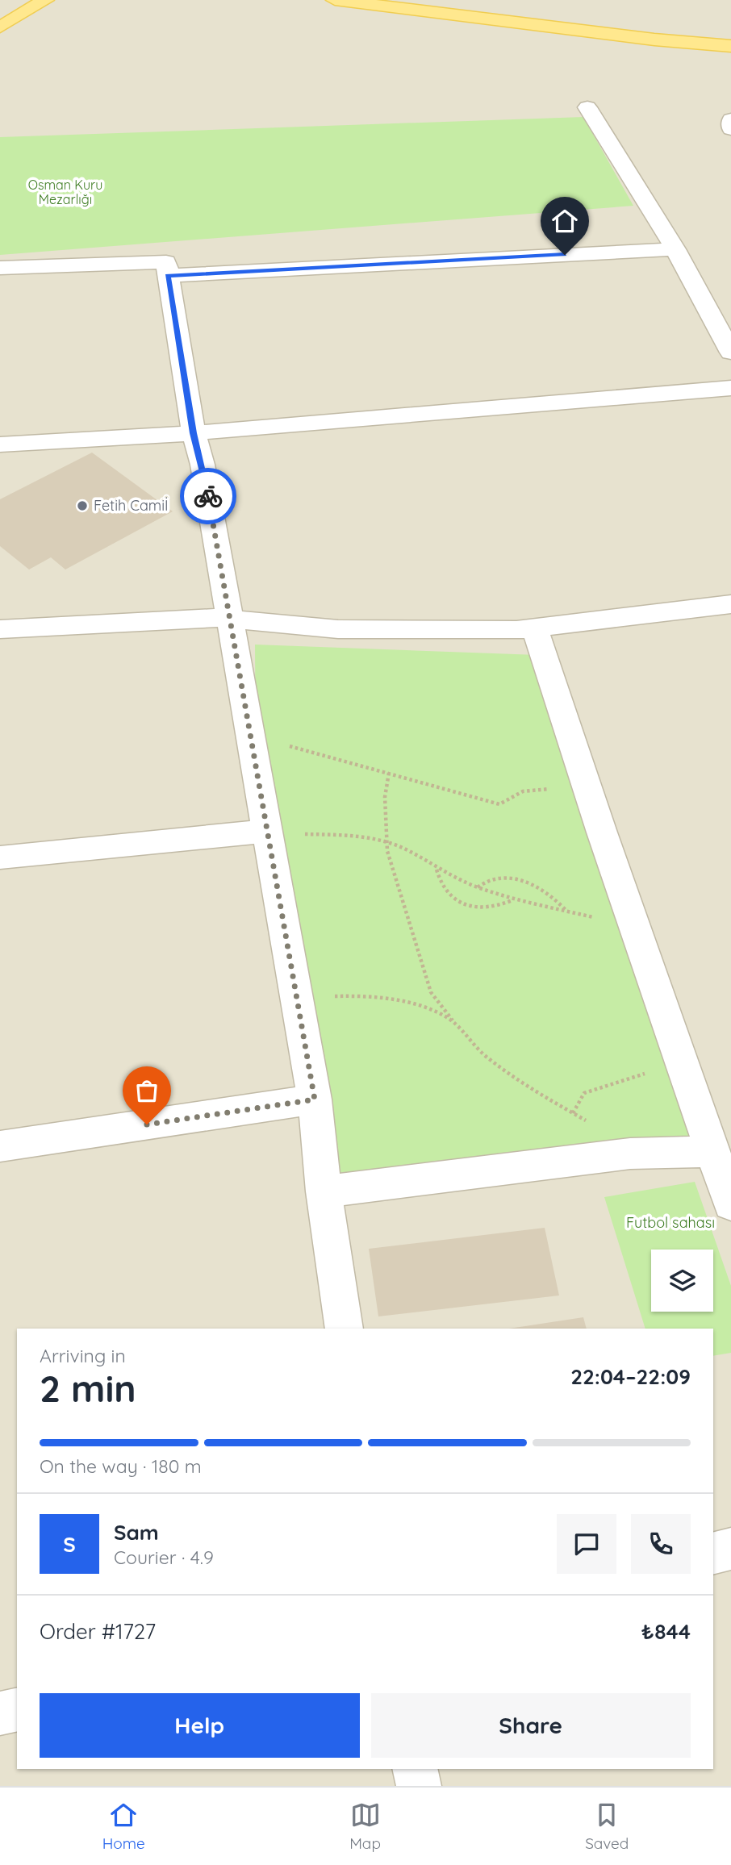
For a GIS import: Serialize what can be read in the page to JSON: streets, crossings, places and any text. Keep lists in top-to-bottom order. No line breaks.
{"parks":["Osman Kuru Mezarlığı","Futbol sahası"],"places":["Fetih Camiİ"],"page":{"heading":["2 min","Arriving in","22:04–22:09"],"panel":["Sam","Courier · 4.9","Order #1727","₺844"],"bar":"On the way · 180 m","round":"S","buttons":["Help","Share"],"tabs":["Home","Map","Saved"]}}
